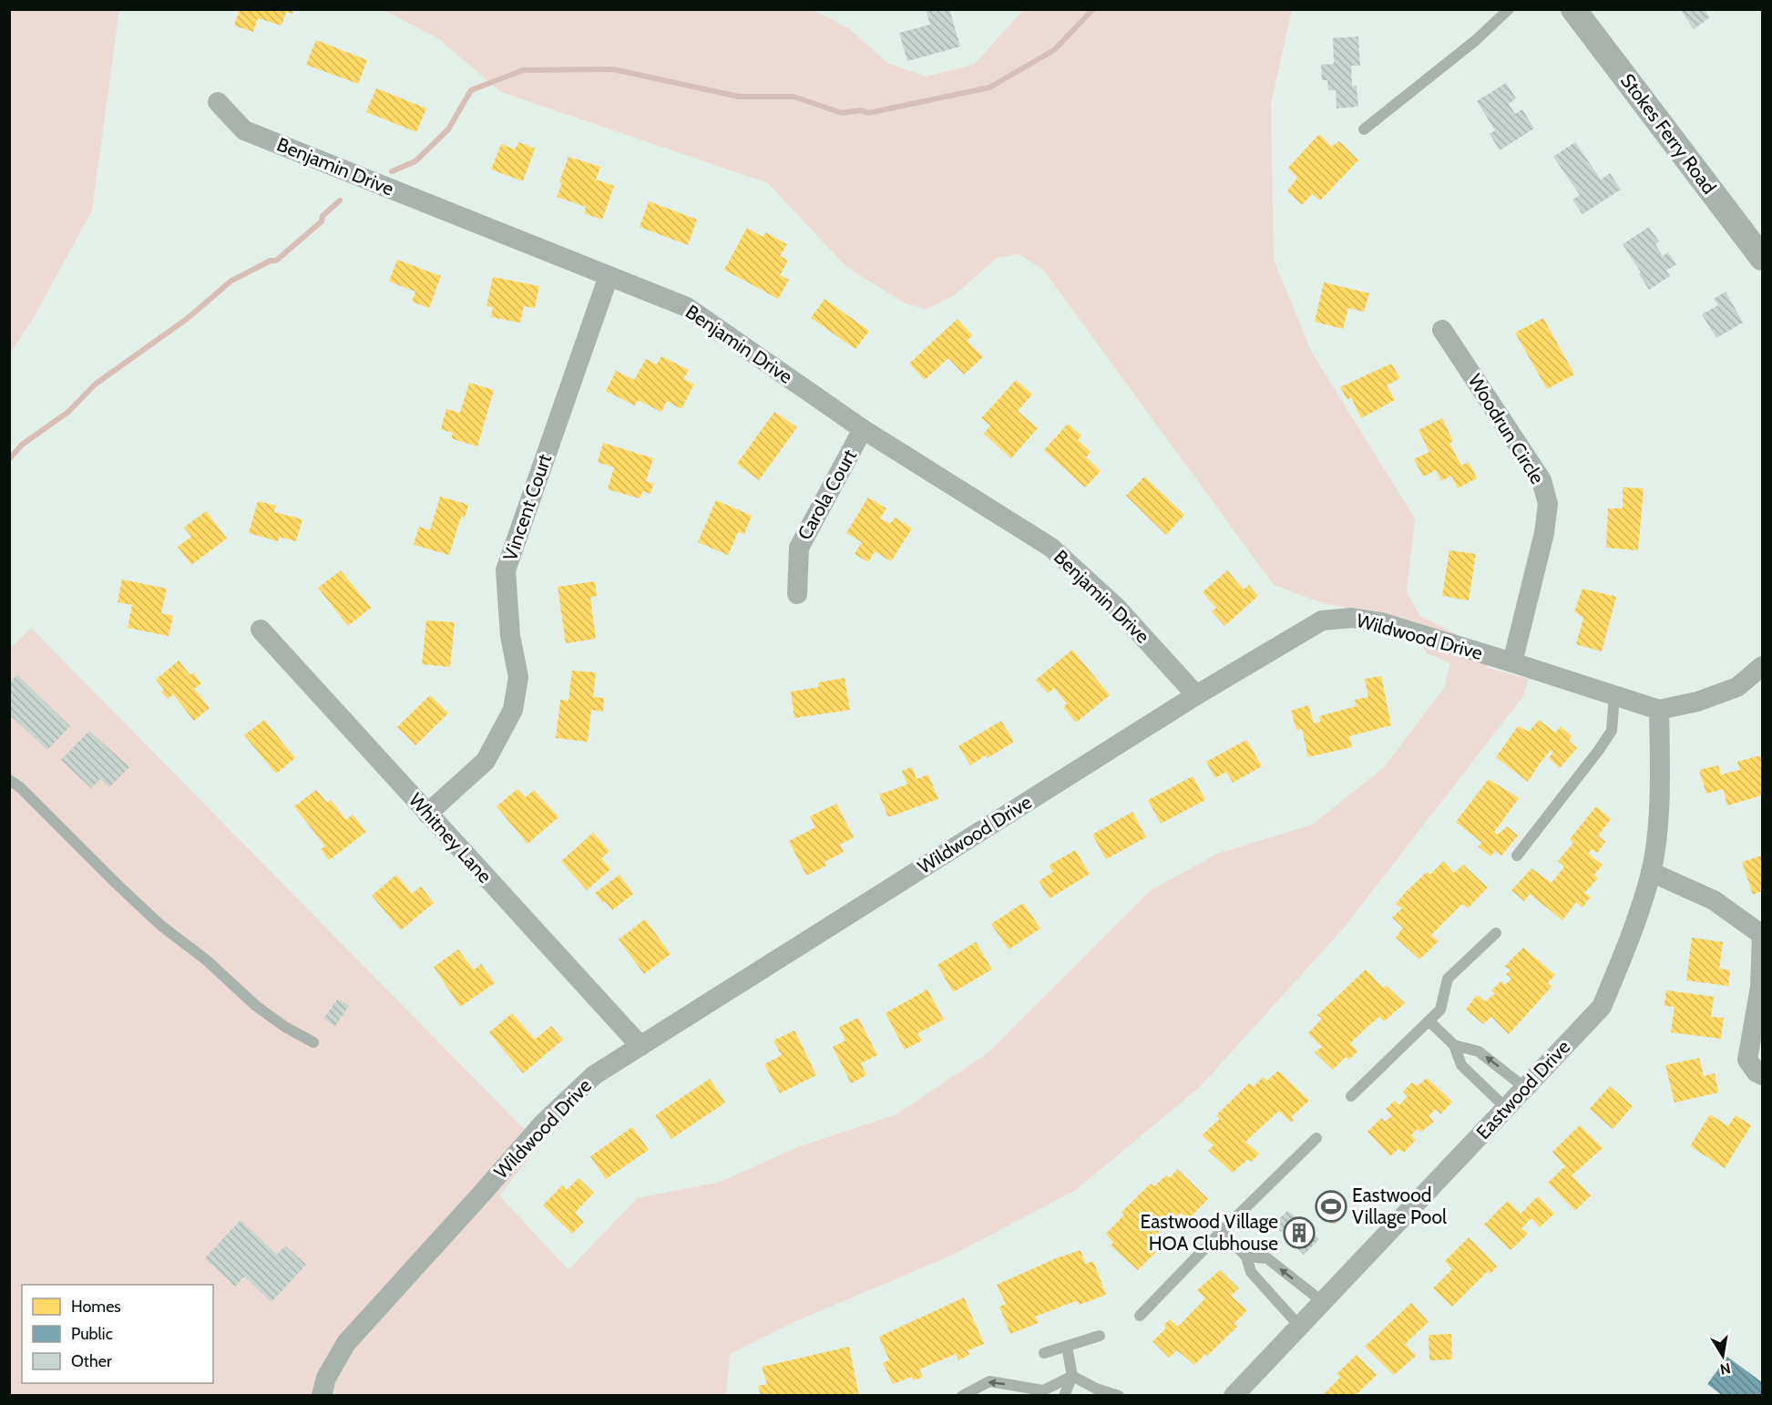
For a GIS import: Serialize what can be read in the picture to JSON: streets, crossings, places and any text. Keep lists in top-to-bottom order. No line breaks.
{"streets":{"street":["Stokes Ferry Road","Benjamin Drive","Woodrun Circle","Carola Court","Vincent Court","Wildwood Drive","Whitney Lane","Eastwood Drive"]},"crossings":[["Benjamin Drive","Carola Court"],["Benjamin Drive","Vincent Court"],["Benjamin Drive","Wildwood Drive"],["Woodrun Circle","Wildwood Drive"],["Vincent Court","Whitney Lane"],["Wildwood Drive","Whitney Lane"],["Wildwood Drive","Eastwood Drive"]],"places":{"sports":["Eastwood Village Pool"],"building":["Eastwood Village HOA Clubhouse"]},"legend":["Homes","Public","Other"],"north":"bottom"}
